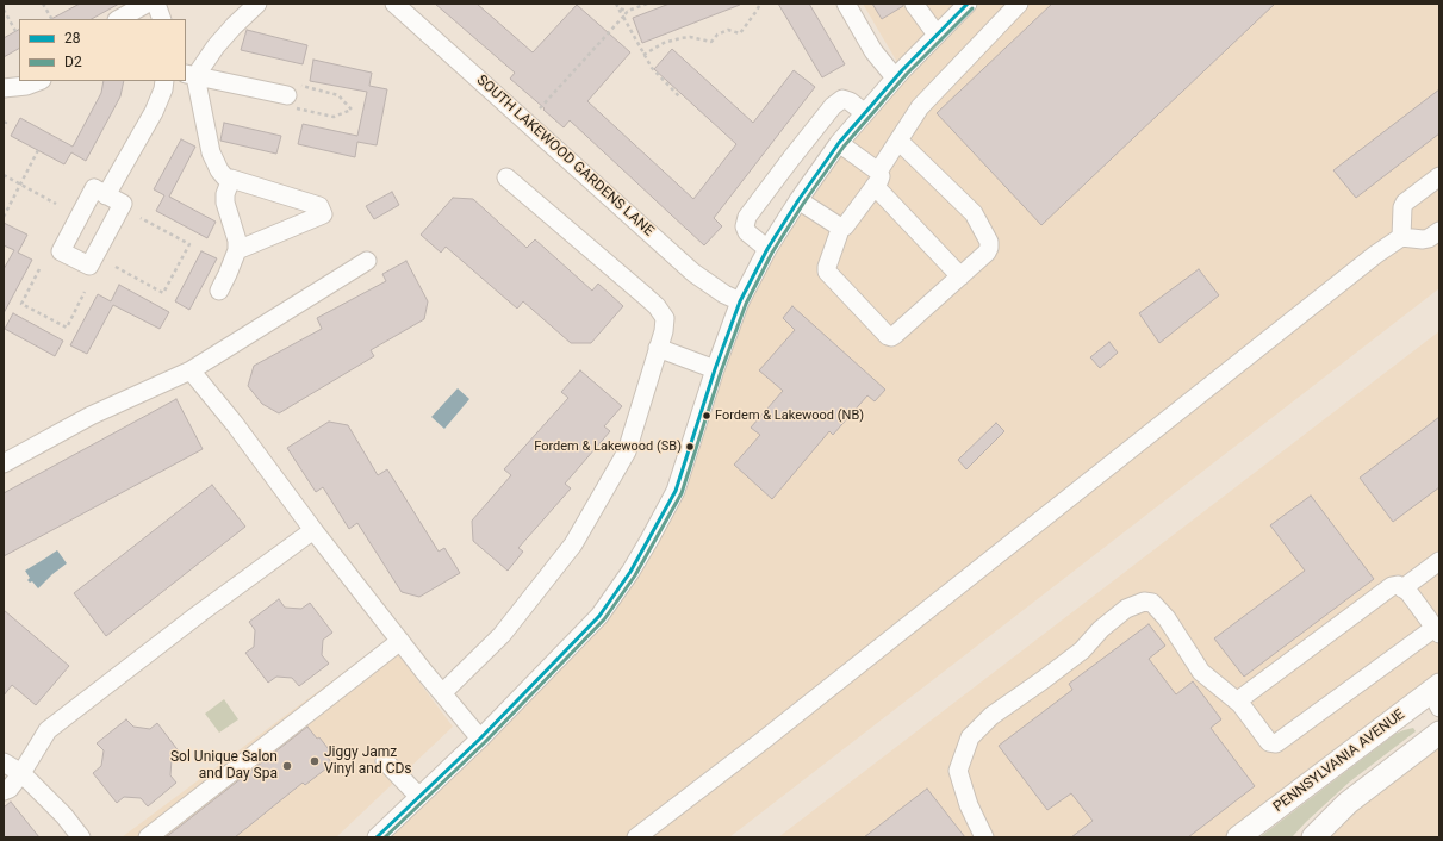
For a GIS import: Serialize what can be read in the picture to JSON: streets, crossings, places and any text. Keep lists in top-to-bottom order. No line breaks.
{"streets":{"main road":["PENNSYLVANIA AVENUE"],"street":["SOUTH LAKEWOOD GARDENS LANE"]},"places":["Fordem & Lakewood (NB)","Fordem & Lakewood (SB)","Jiggy Jamz Vinyl and CDs","Sol Unique Salon and Day Spa"],"lines":["transit line 28","transit line D2"],"legend":["28","D2"]}
